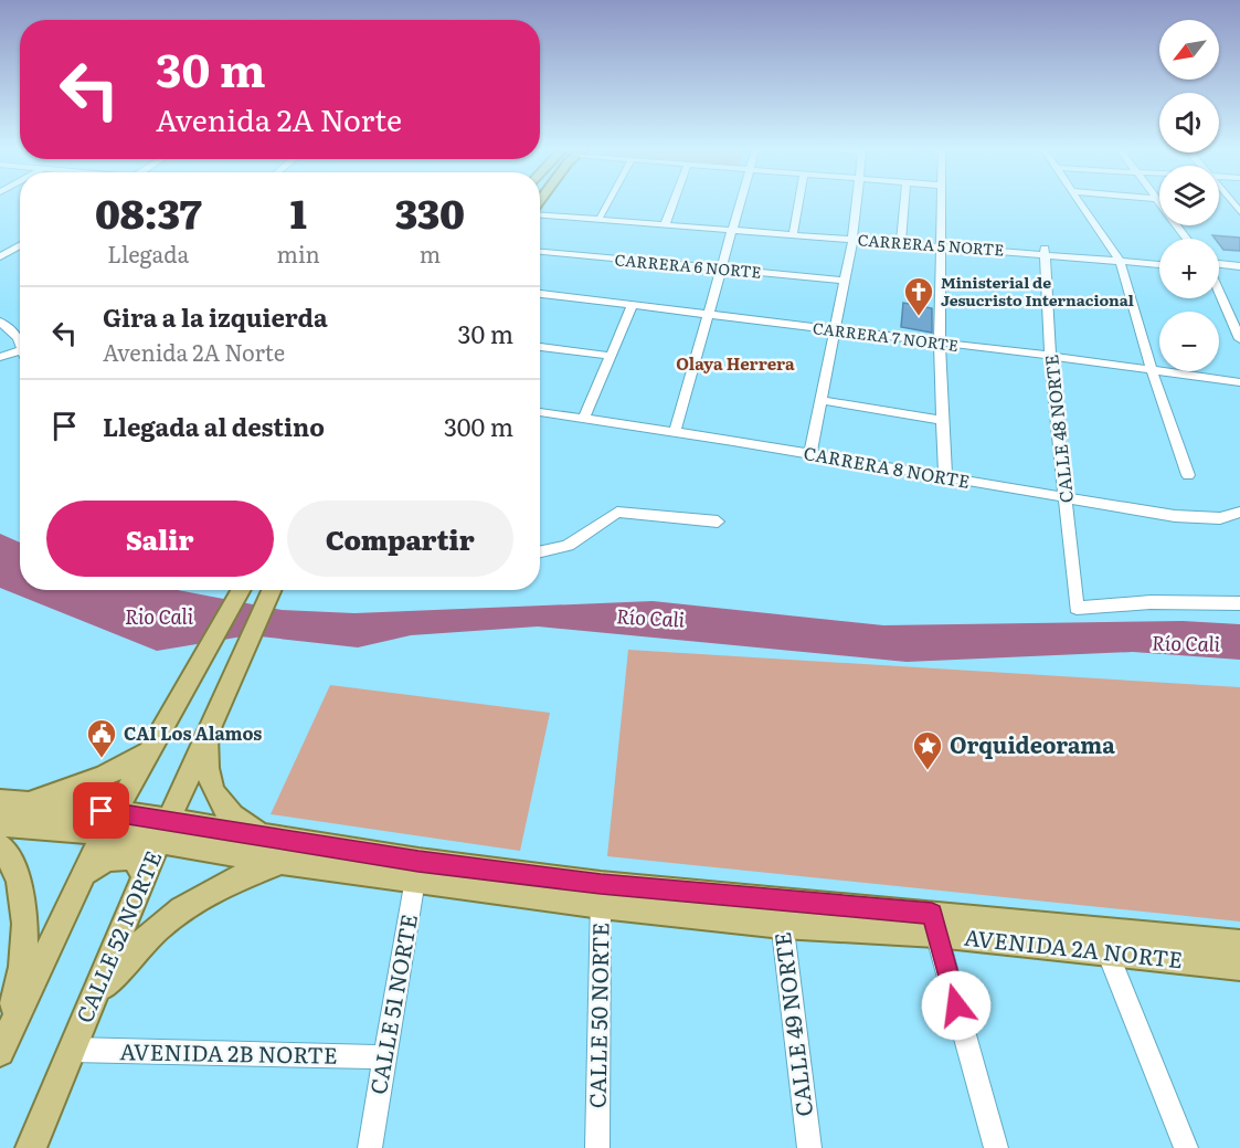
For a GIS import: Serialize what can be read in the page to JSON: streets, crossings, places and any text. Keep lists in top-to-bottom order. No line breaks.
{"streets":{"main road":["CALLE 52 NORTE","AVENIDA 2A NORTE"],"street":["CARRERA 5 NORTE","CARRERA 6 NORTE","CARRERA 7 NORTE","CALLE 48 NORTE","CARRERA 8 NORTE","CALLE 51 NORTE","CALLE 50 NORTE","CALLE 49 NORTE","AVENIDA 2B NORTE"]},"crossings":[["CARRERA 5 NORTE","CALLE 48 NORTE"],["CARRERA 7 NORTE","CALLE 48 NORTE"],["CALLE 48 NORTE","CARRERA 8 NORTE"],["CALLE 52 NORTE","AVENIDA 2A NORTE"],["CALLE 52 NORTE","AVENIDA 2B NORTE"],["AVENIDA 2A NORTE","CALLE 51 NORTE"],["AVENIDA 2A NORTE","CALLE 50 NORTE"],["AVENIDA 2A NORTE","CALLE 49 NORTE"],["CALLE 51 NORTE","AVENIDA 2B NORTE"]],"districts":["Olaya Herrera"],"water":["Rio Cali","Río Cali"],"places":{"church":["Ministerial de Jesucristo Internacional"],"public building":["CAI Los Alamos"],"place":["Orquideorama"]},"north":"bottom left","page":{"map_buttons":["+","−"],"turn":["30 m","Avenida 2A Norte"],"eta":["08:37","Llegada","1","min","330","m"],"list":[{"name":"Gira a la izquierda","note":"Avenida 2A Norte","value":"30 m"},{"name":"Llegada al destino","value":"300 m"}],"buttons":["Salir","Compartir"]}}
